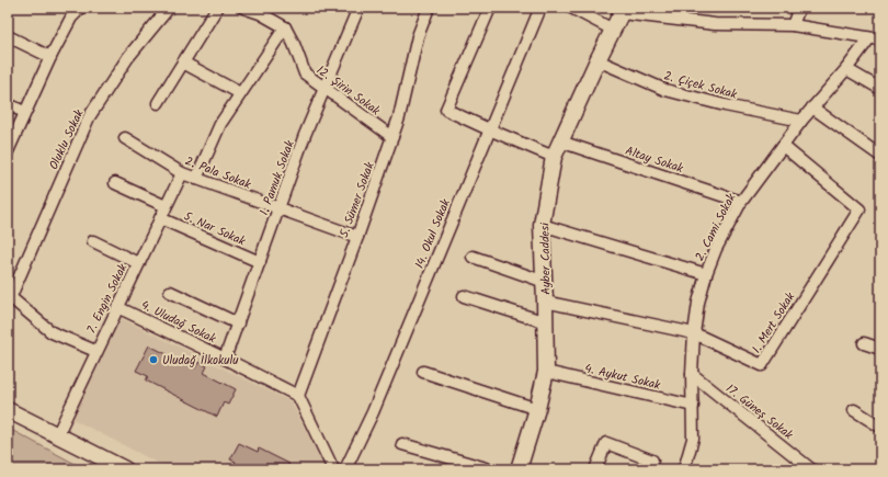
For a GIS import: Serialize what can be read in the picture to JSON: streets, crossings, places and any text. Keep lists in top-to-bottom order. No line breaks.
{"streets":{"main road":["Ayber Caddesi"],"street":["2. Çiçek Sokak","12. Şirin Sokak","Oluklu Sokak","Altay Sokak","2. Pala Sokak","1. Pamuk Sokak","5. Sümer Sokak","2. Cami Sokak","5. Nar Sokak","14. Okul Sokak","7. Engin Sokak","4. Uludağ Sokak","1. Mert Sokak","4. Aykut Sokak","17. Güneş Sokak"]},"crossings":[["2. Çiçek Sokak","2. Cami Sokak"],["2. Çiçek Sokak","Ayber Caddesi"],["12. Şirin Sokak","1. Pamuk Sokak"],["12. Şirin Sokak","5. Sümer Sokak"],["Altay Sokak","2. Cami Sokak"],["Altay Sokak","Ayber Caddesi"],["2. Pala Sokak","1. Pamuk Sokak"],["2. Pala Sokak","5. Sümer Sokak"],["2. Pala Sokak","7. Engin Sokak"],["1. Pamuk Sokak","5. Nar Sokak"],["1. Pamuk Sokak","4. Uludağ Sokak"],["5. Sümer Sokak","4. Uludağ Sokak"],["2. Cami Sokak","1. Mert Sokak"],["2. Cami Sokak","4. Aykut Sokak"],["2. Cami Sokak","17. Güneş Sokak"],["5. Nar Sokak","7. Engin Sokak"],["Ayber Caddesi","1. Mert Sokak"],["Ayber Caddesi","4. Aykut Sokak"],["7. Engin Sokak","4. Uludağ Sokak"]],"places":["Uludağ İlkokulu"]}
